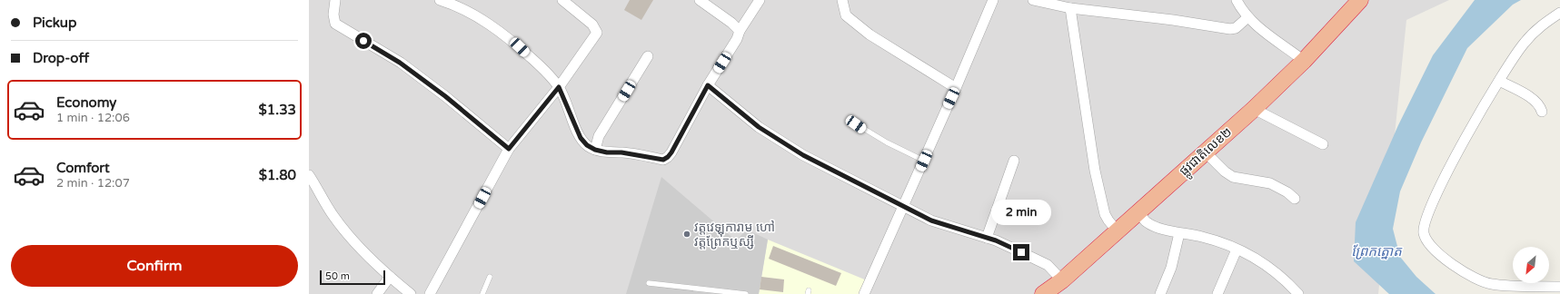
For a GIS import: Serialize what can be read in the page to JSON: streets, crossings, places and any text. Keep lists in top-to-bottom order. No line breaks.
{"streets":{"highway":["ផ្លូវជាតិលេខ២"]},"water":["ព្រែកត្នោត"],"places":["វត្តវេឡុការាម ហៅ វត្តព្រែកឬស្សី"],"scale_bar":"50 m","north":"bottom left","page":{"banner":["Pickup","Drop-off"],"list":[{"name":"Economy","note":"1 min · 12:06","value":"$1.33"},{"name":"Comfort","note":"2 min · 12:07","value":"$1.80"}],"bubble":"2 min","buttons":"Confirm","scale":"50 m"}}
